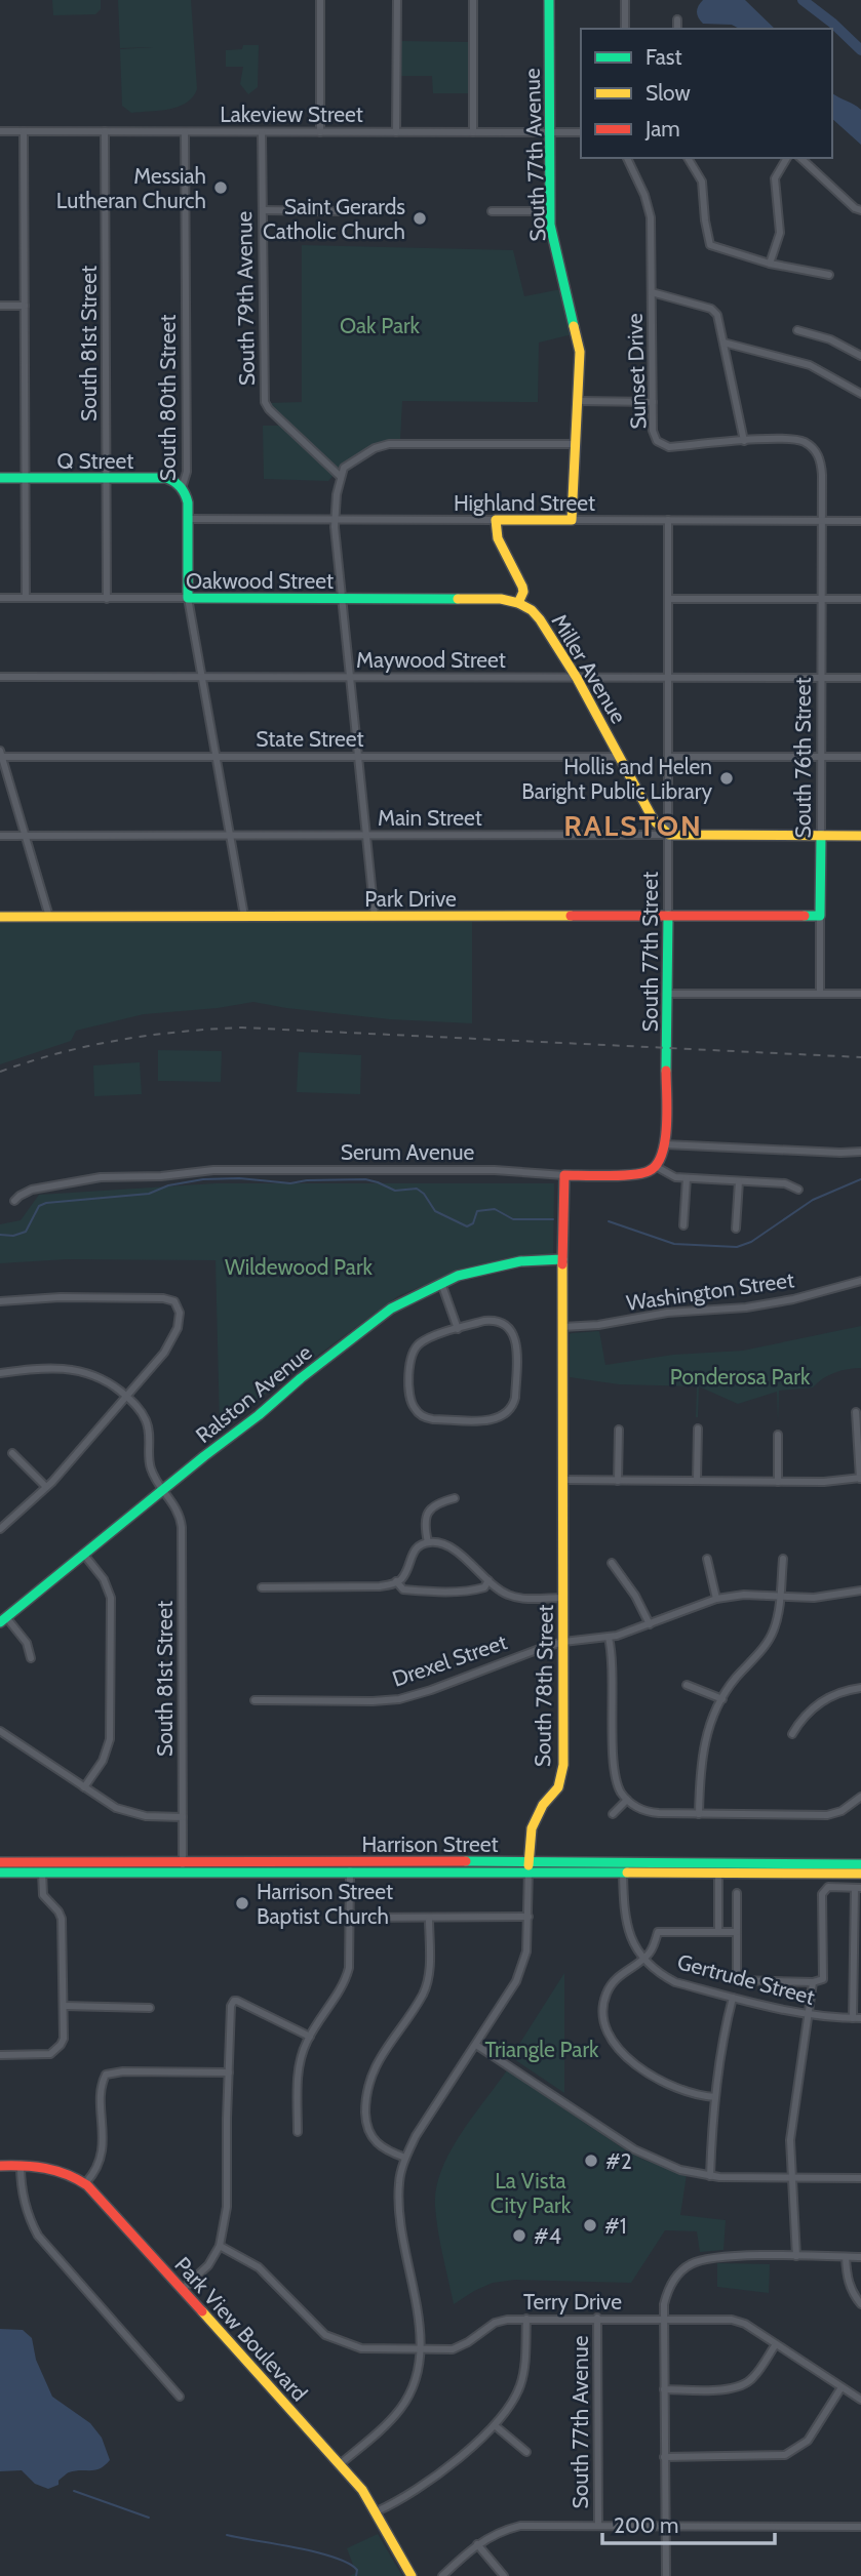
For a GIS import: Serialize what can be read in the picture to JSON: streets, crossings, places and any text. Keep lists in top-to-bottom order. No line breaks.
{"streets":{"street":["Lakeview Street","South 77th Avenue","South 79th Avenue","South 81st Street","Sunset Drive","South 80th Street","Q Street","Highland Street","Oakwood Street","Maywood Street","Miller Avenue","State Street","South 76th Street","Main Street","Park Drive","South 77th Street","Serum Avenue","Washington Street","Ralston Avenue","Drexel Street","South 78th Street","Harrison Street","Gertrude Street","Terry Drive","Park View Boulevard"]},"crossings":[["Lakeview Street","South 77th Avenue"],["Lakeview Street","South 79th Avenue"],["Lakeview Street","South 81st Street"],["Lakeview Street","South 80th Street"],["South 77th Avenue","Highland Street"],["South 77th Avenue","Terry Drive"],["South 81st Street","Q Street"],["South 81st Street","Oakwood Street"],["South 81st Street","Ralston Avenue"],["South 81st Street","Harrison Street"],["Sunset Drive","Highland Street"],["Sunset Drive","South 76th Street"],["South 80th Street","Q Street"],["South 80th Street","Highland Street"],["South 80th Street","Oakwood Street"],["South 80th Street","Maywood Street"],["South 80th Street","State Street"],["South 80th Street","Main Street"],["South 80th Street","Park Drive"],["Highland Street","South 76th Street"],["Highland Street","South 77th Street"],["Oakwood Street","Miller Avenue"],["Maywood Street","Miller Avenue"],["Maywood Street","South 76th Street"],["Maywood Street","South 77th Street"],["Miller Avenue","State Street"],["Miller Avenue","Main Street"],["Miller Avenue","South 77th Street"],["South 76th Street","Main Street"],["South 76th Street","Park Drive"],["Main Street","South 77th Street"],["Park Drive","South 77th Street"],["South 77th Street","Serum Avenue"],["Serum Avenue","South 78th Street"],["Washington Street","South 78th Street"],["Ralston Avenue","South 78th Street"],["Drexel Street","South 78th Street"],["South 78th Street","Harrison Street"],["South 78th Street","Terry Drive"],["South 78th Street","Park View Boulevard"]],"districts":["RALSTON"],"parks":["Oak Park","Wildewood Park","Ponderosa Park","Triangle Park","La Vista City Park"],"places":["Messiah Lutheran Church","Saint Gerards Catholic Church","Hollis and Helen Baright Public Library","Harrison Street Baptist Church","#2","#1","#4"],"legend":["Fast","Slow","Jam"],"scale_bar":"200 m"}
